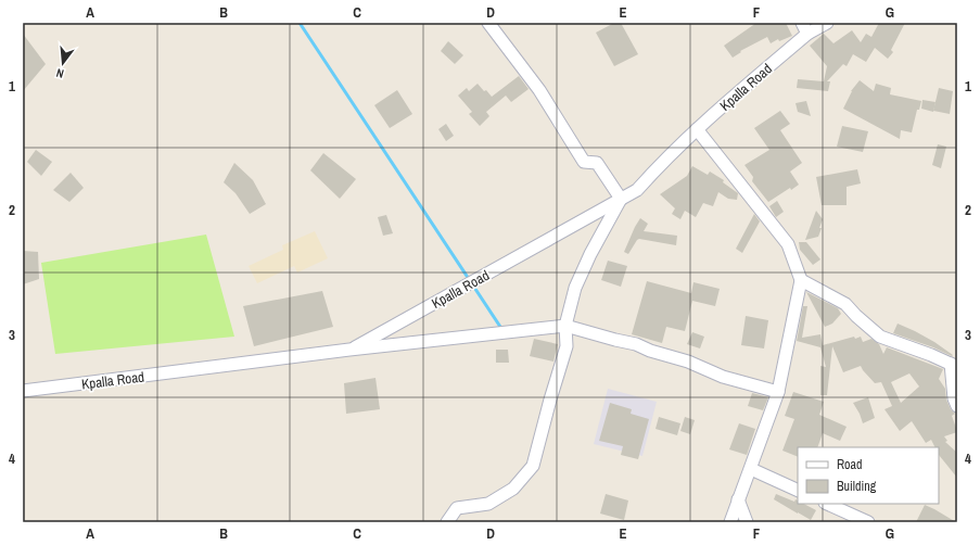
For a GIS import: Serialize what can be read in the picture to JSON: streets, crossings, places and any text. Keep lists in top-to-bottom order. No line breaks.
{"streets":{"street":["Kpalla Road"]},"legend":["Road","Building"],"north":"bottom","grid":{"columns":["A","B","C","D","E","F","G"],"rows":["1","2","3","4"]}}
